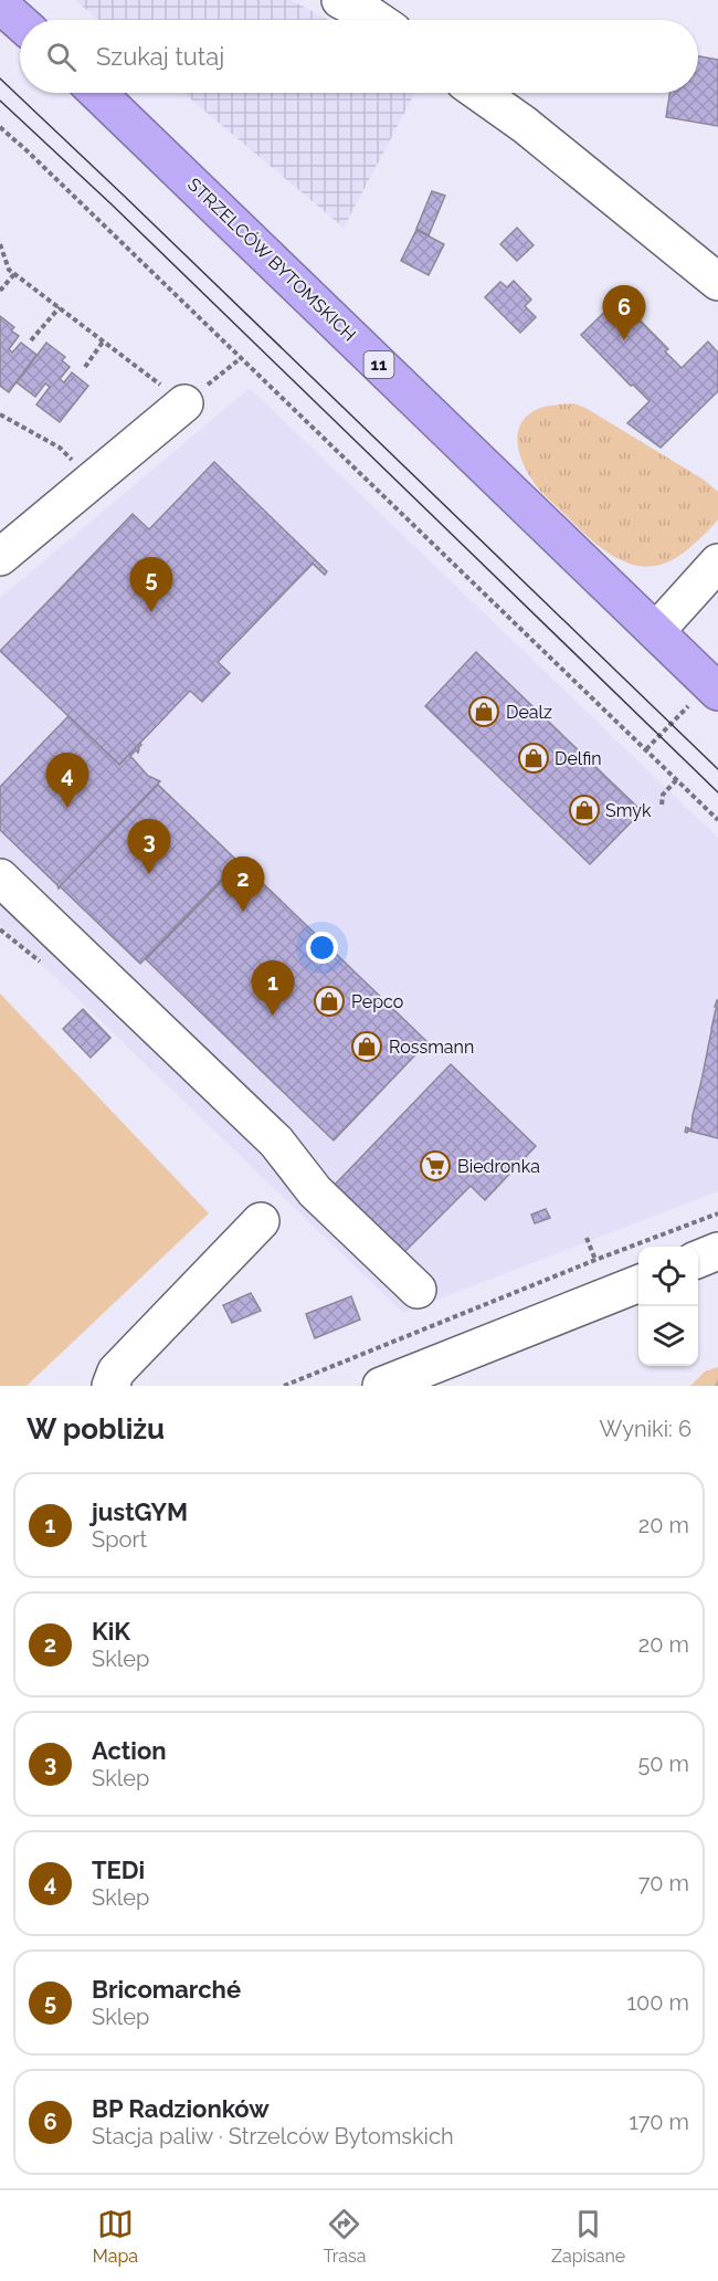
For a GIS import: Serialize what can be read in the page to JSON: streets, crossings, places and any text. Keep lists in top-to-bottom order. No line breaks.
{"streets":{"highway":["STRZELCÓW BYTOMSKICH","11"]},"crossings":[["STRZELCÓW BYTOMSKICH","11"]],"places":{"shop":["Dealz","Delfin","Smyk","Pepco","Rossmann"],"supermarket":["Biedronka"]},"page":{"search":"Szukaj tutaj","pins":["6","5","4","3","2","1"],"heading":["W pobliżu","Wyniki: 6"],"list":[{"mark":"1","name":"justGYM","note":"Sport","value":"20 m"},{"mark":"2","name":"KiK","note":"Sklep","value":"20 m"},{"mark":"3","name":"Action","note":"Sklep","value":"50 m"},{"mark":"4","name":"TEDi","note":"Sklep","value":"70 m"},{"mark":"5","name":"Bricomarché","note":"Sklep","value":"100 m"},{"mark":"6","name":"BP Radzionków","note":"Stacja paliw · Strzelców Bytomskich","value":"170 m"}],"nav":["Mapa","Trasa","Zapisane"]}}
